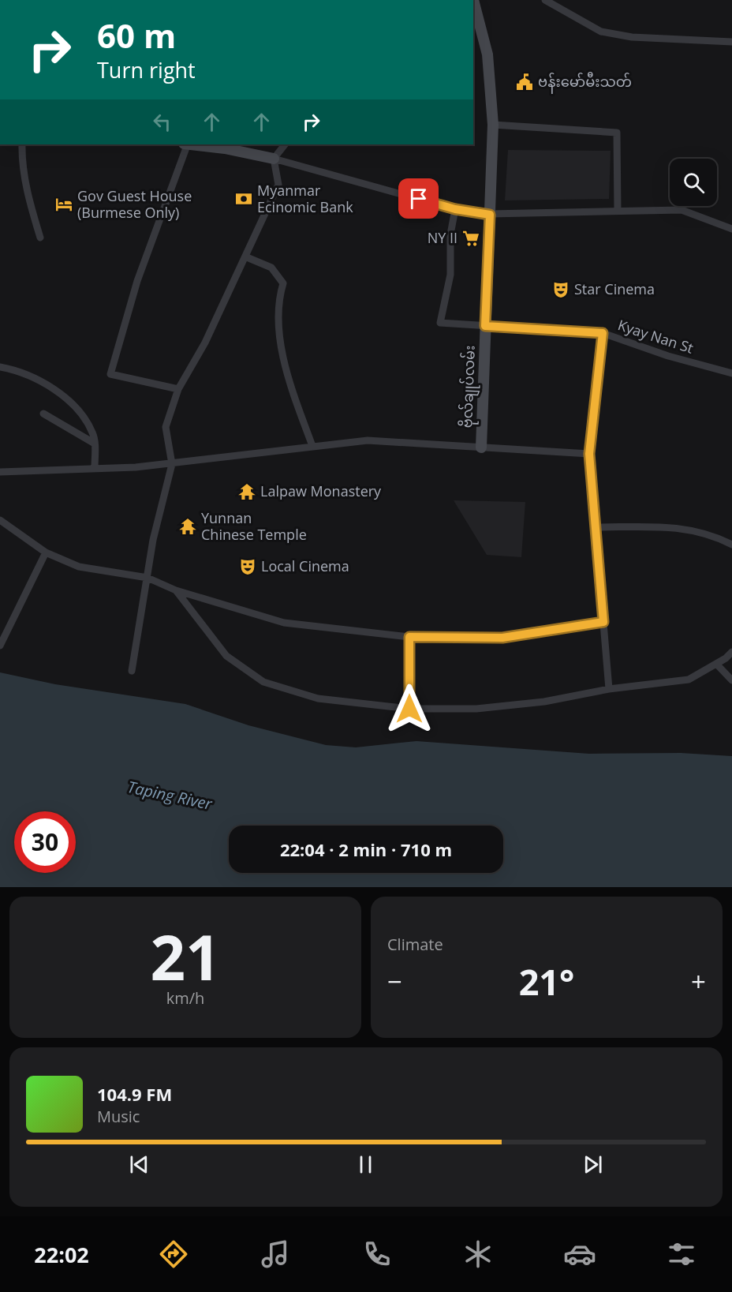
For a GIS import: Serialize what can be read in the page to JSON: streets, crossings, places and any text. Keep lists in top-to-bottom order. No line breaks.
{"streets":{"street":["Kyay Nan St","ဗိုလ်ချုပ်လမ်း"]},"crossings":[["Kyay Nan St","ဗိုလ်ချုပ်လမ်း"]],"water":["Taping River"],"places":{"public building":["ဗန်းမော်မီးသတ်"],"bank":["Myanmar Ecinomic Bank"],"hotel":["Gov Guest House (Burmese Only)"],"supermarket":["NY II"],"theatre":["Star Cinema","Local Cinema"],"temple":["Lalpaw Monastery","Yunnan Chinese Temple"]},"page":{"turn":["60 m","Turn right"],"limit":"30","trip":"22:04 · 2 min · 710 m","tile":[["21","km/h"],"Climate"],"heat":["−","21°","+"],"song":["104.9 FM","Music"],"tabs":"22:02"}}
